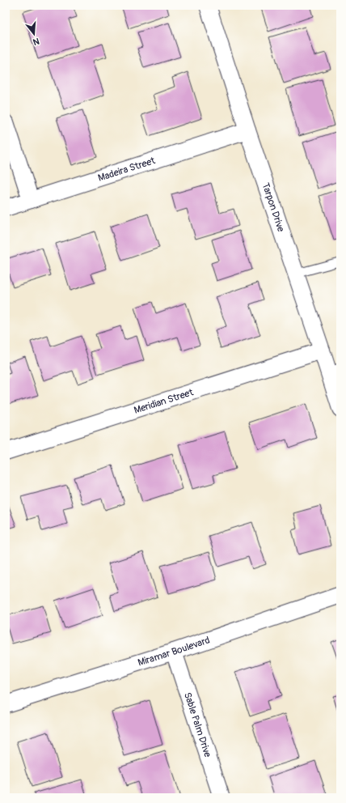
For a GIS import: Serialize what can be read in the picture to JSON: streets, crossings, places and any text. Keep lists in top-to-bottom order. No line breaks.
{"streets":{"street":["Madeira Street","Tarpon Drive","Meridian Street","Miramar Boulevard","Sable Palm Drive"]},"crossings":[["Madeira Street","Tarpon Drive"],["Tarpon Drive","Meridian Street"],["Miramar Boulevard","Sable Palm Drive"]],"north":"bottom"}
